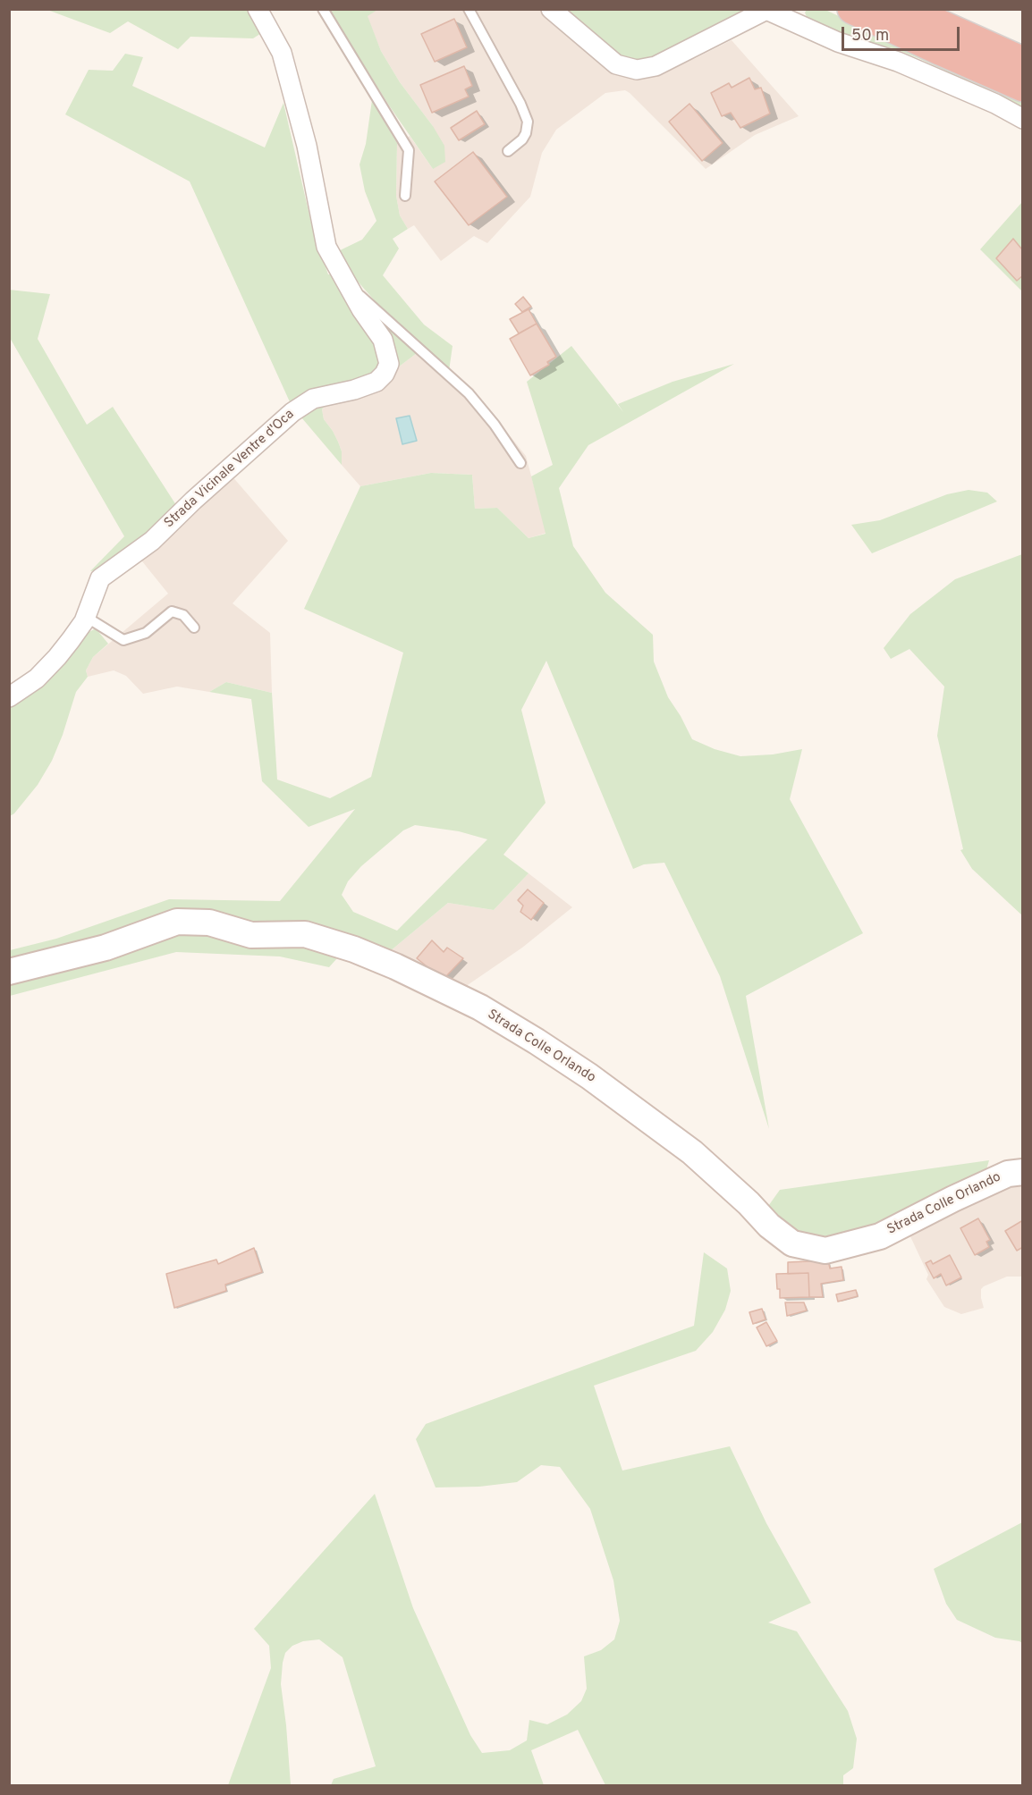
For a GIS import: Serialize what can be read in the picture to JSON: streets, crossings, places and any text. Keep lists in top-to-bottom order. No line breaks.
{"streets":{"street":["Strada Vicinale Ventre d'Oca","Strada Colle Orlando"]},"scale_bar":"50 m"}
